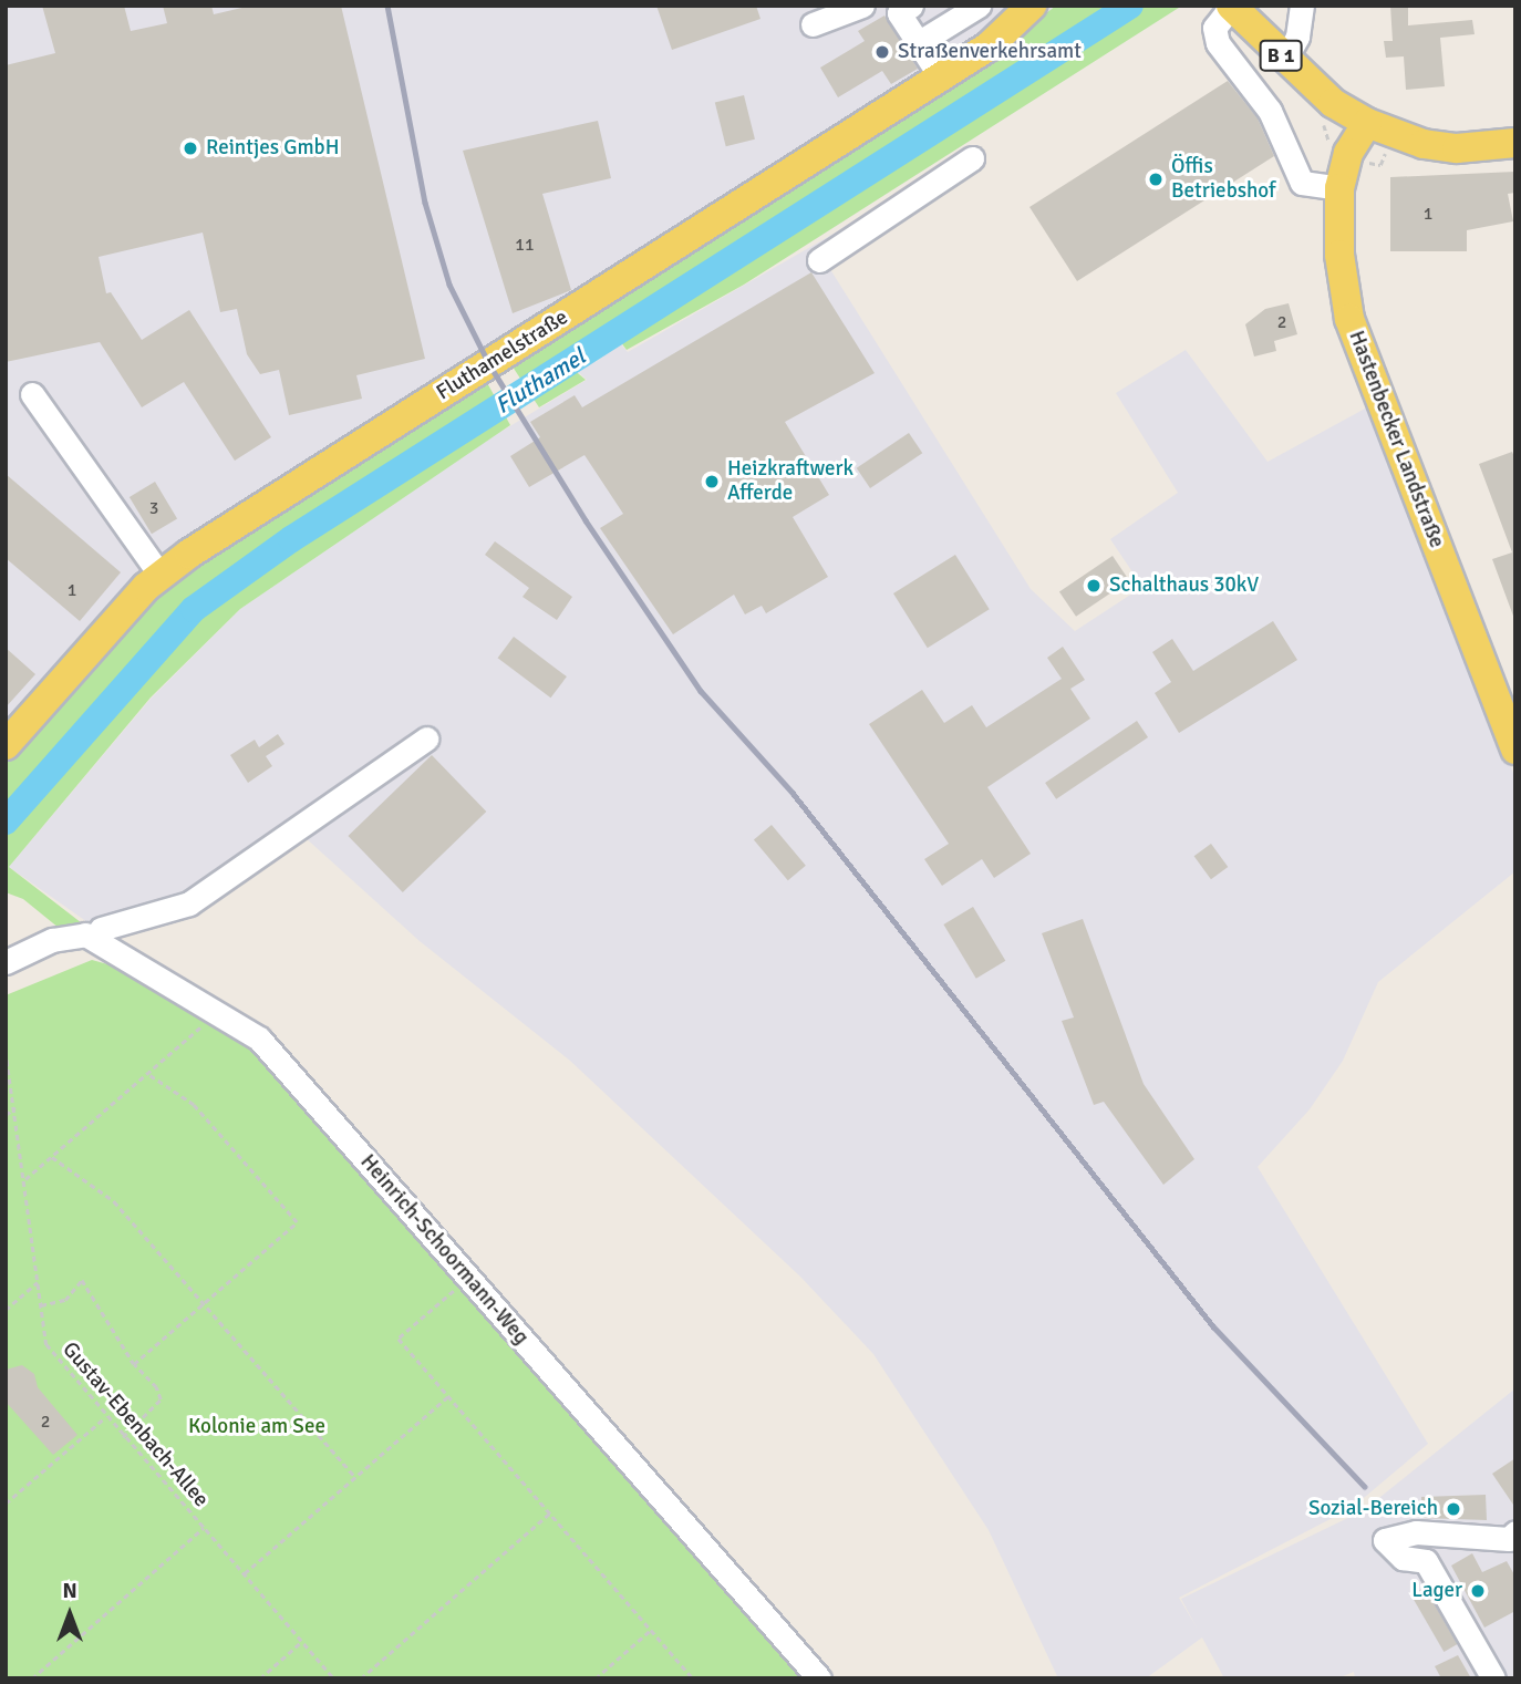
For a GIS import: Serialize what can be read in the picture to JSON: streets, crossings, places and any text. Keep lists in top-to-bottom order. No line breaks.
{"streets":{"main road":["B 1","Fluthamelstraße","Hastenbecker Landstraße"],"street":["Heinrich-Schoormann-Weg"],"path":["Gustav-Ebenbach-Allee"]},"crossings":[["B 1","Hastenbecker Landstraße"]],"water":["Fluthamel"],"parks":["Kolonie am See"],"places":["Straßenverkehrsamt","Reintjes GmbH","Öffis Betriebshof","Heizkraftwerk Afferde","Schalthaus 30kV","Sozial-Bereich","Lager"],"house_numbers":["1","11","2","3","1","2"],"north":"top"}
